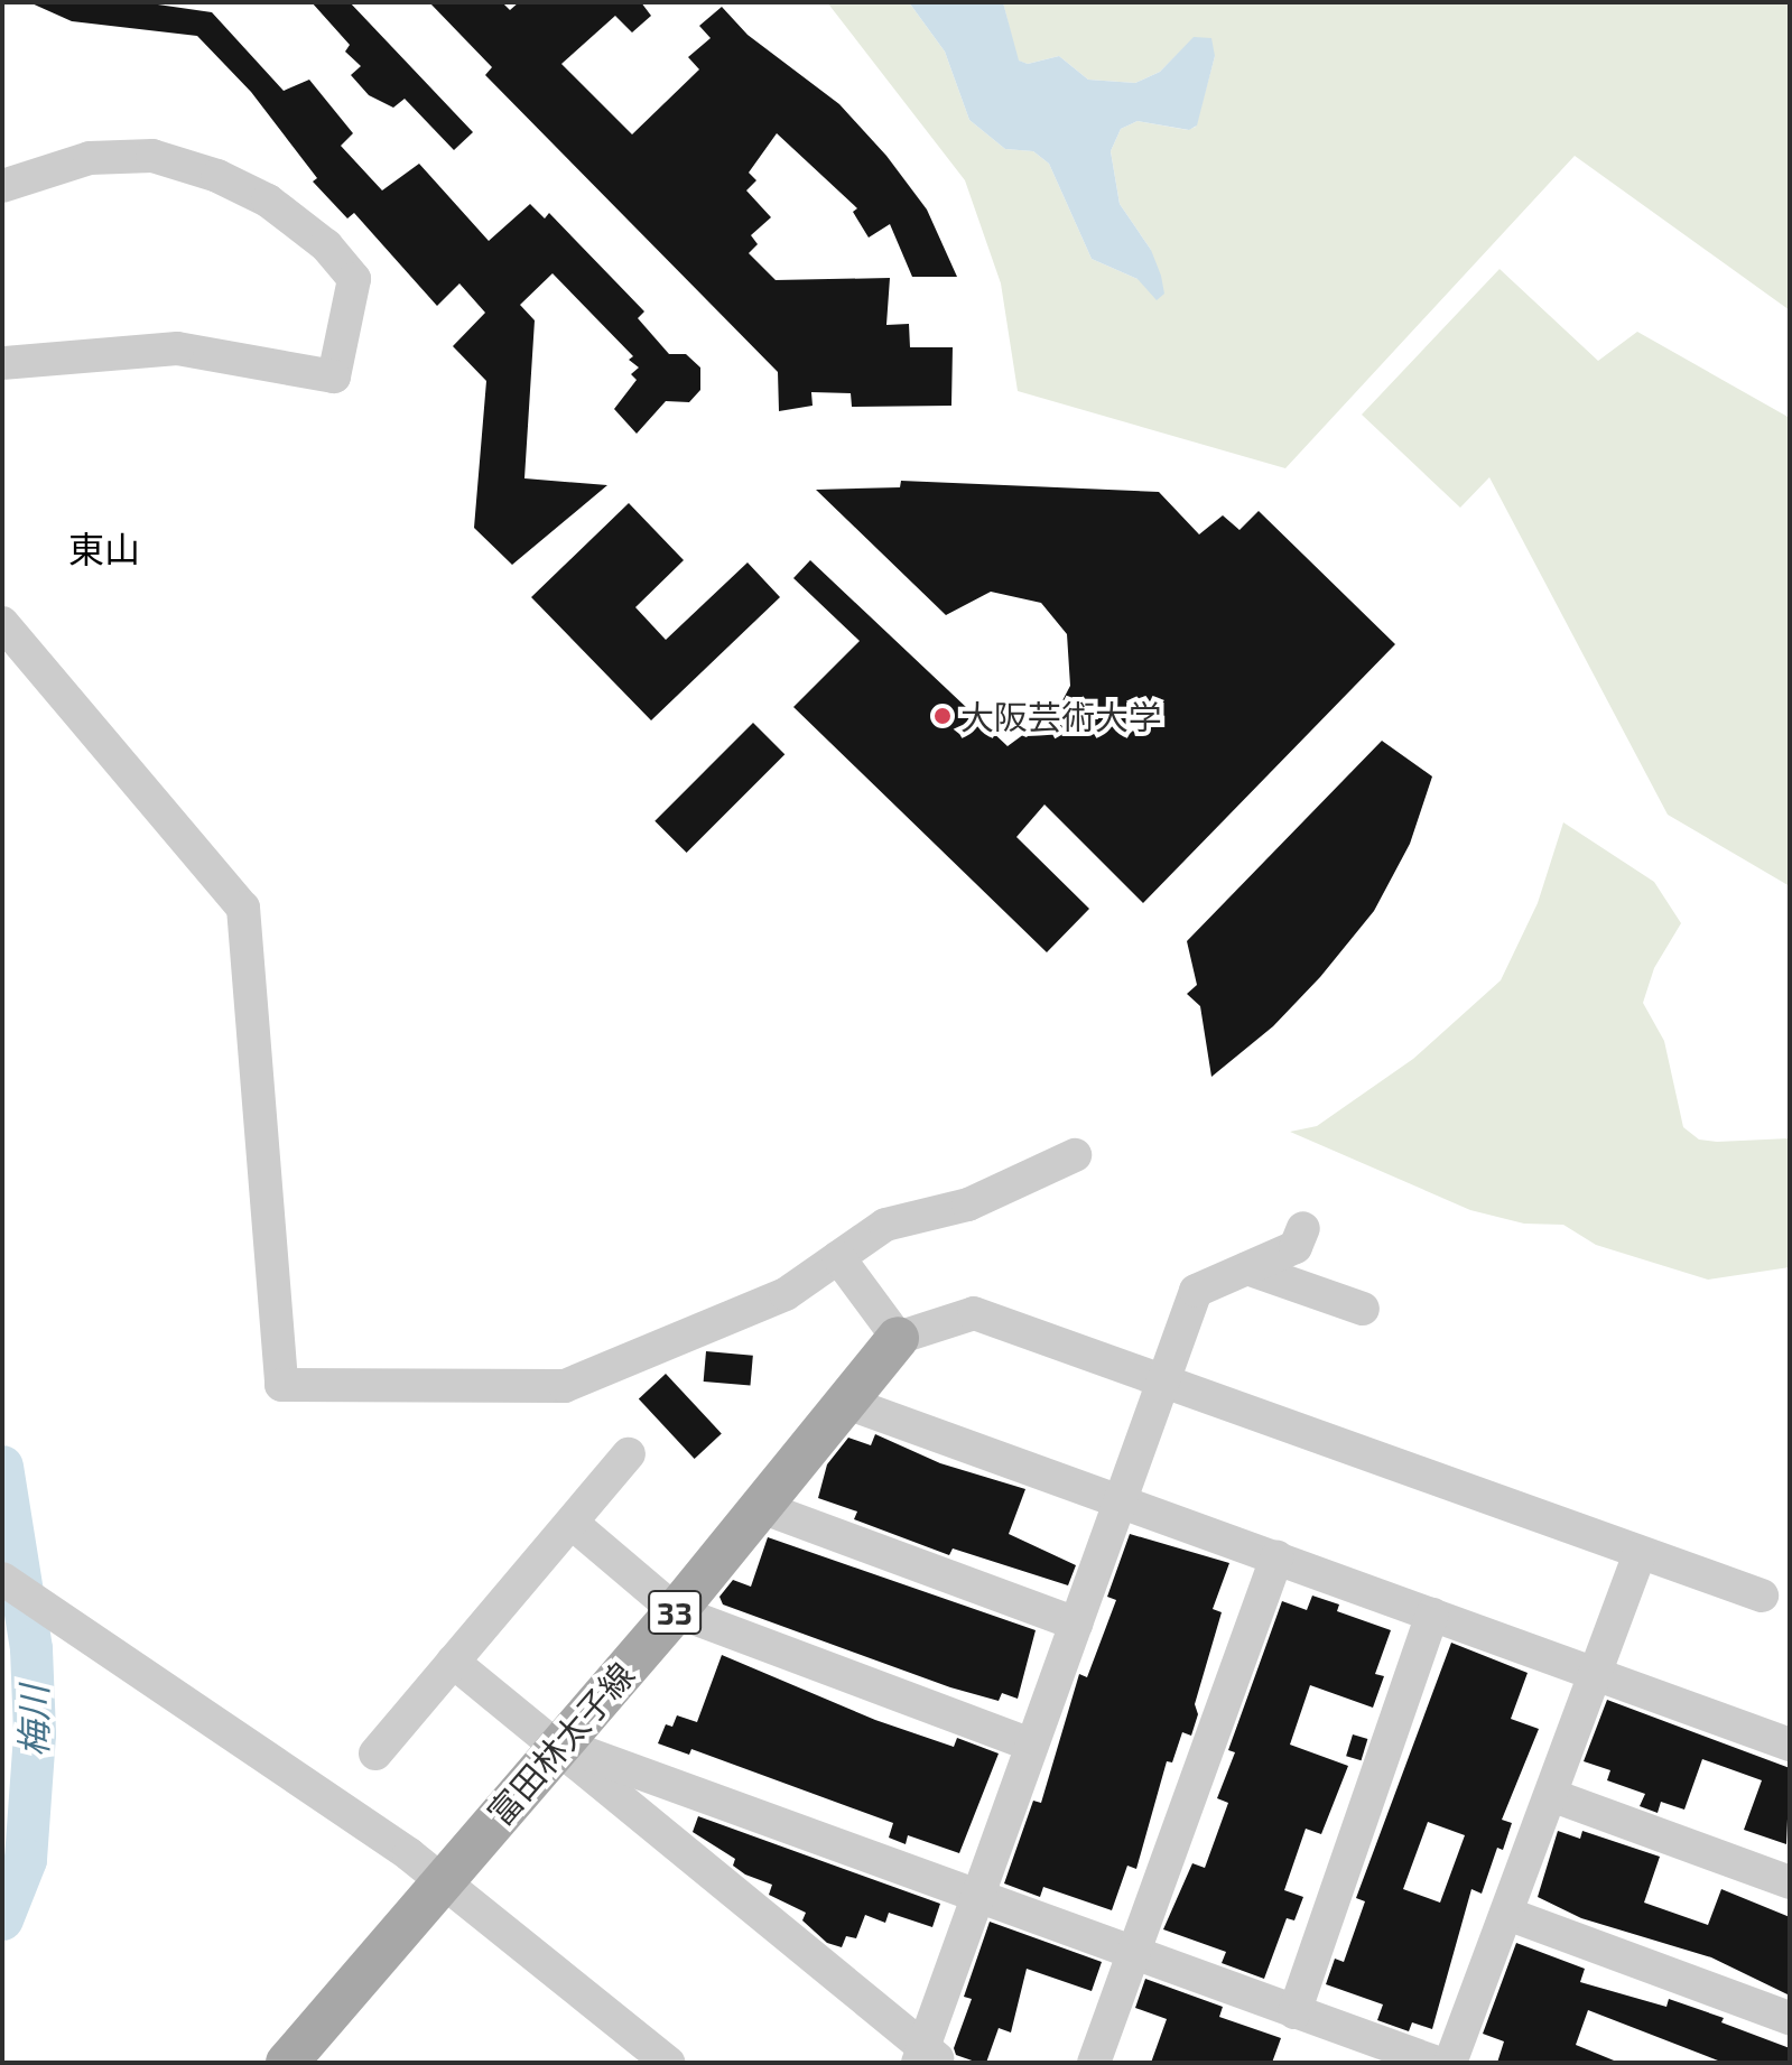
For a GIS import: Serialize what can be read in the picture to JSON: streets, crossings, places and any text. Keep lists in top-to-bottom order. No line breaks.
{"streets":{"main road":["33","富田林太子線"]},"districts":["東山"],"water":["梅川"],"places":["大阪芸術大学"]}
